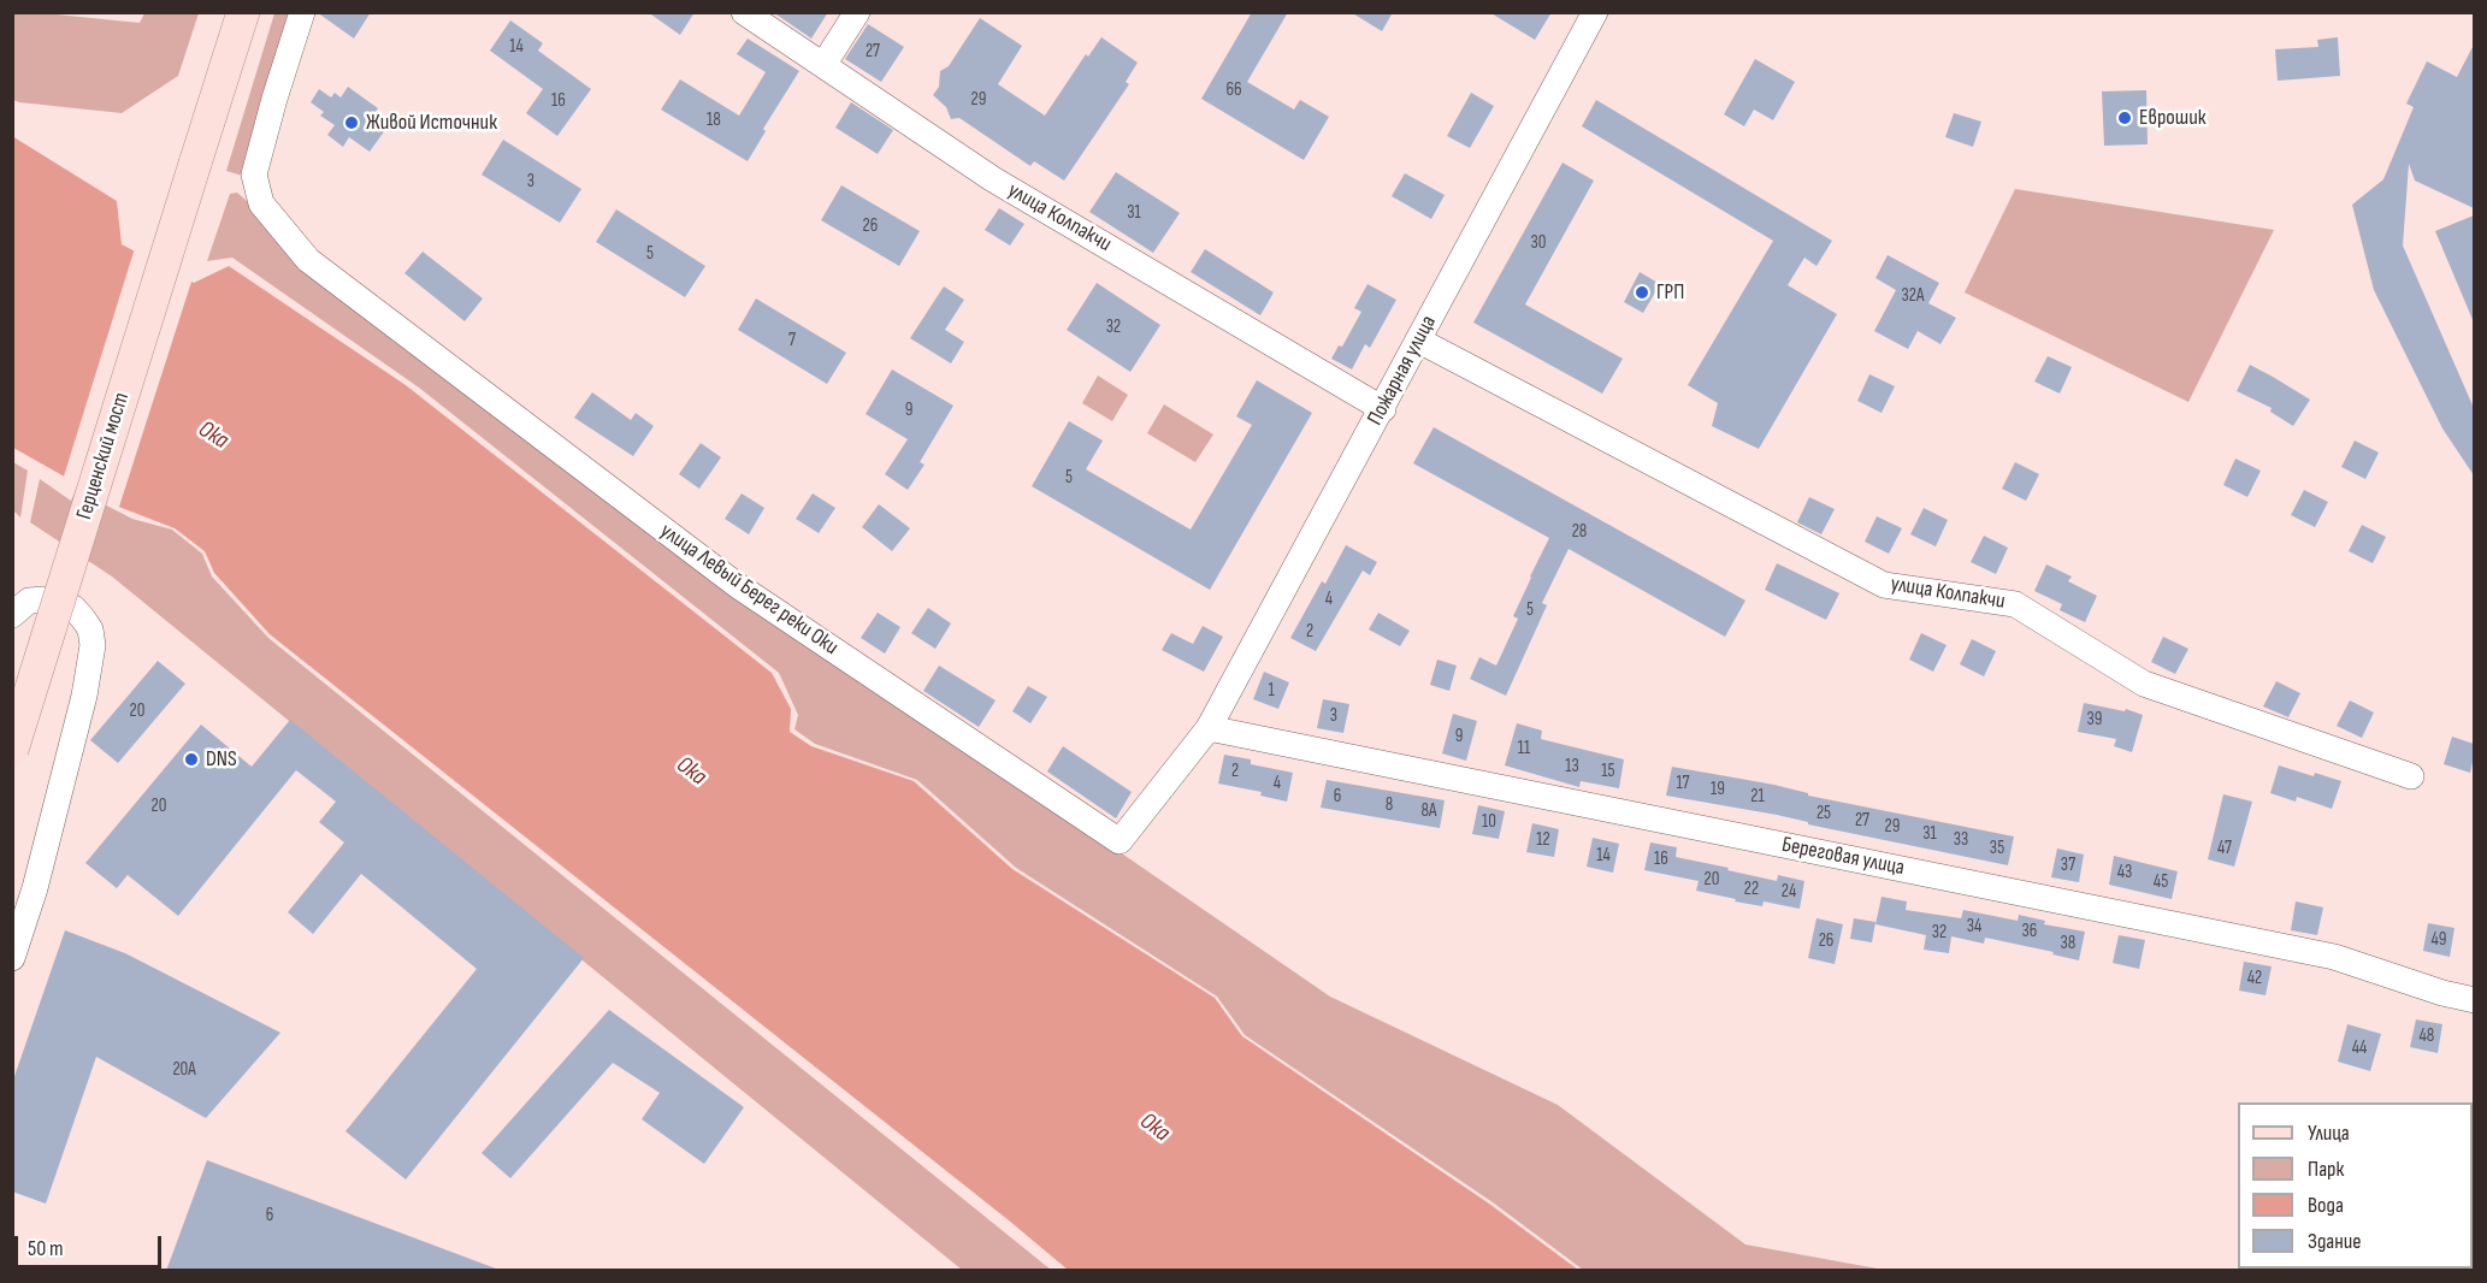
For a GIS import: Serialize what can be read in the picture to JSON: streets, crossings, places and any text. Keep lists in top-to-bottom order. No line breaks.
{"streets":{"main road":["Герценский мост"],"street":["улица Колпакчи","Пожарная улица","улица Левый Берег реки Оки","Береговая улица"]},"crossings":[["улица Колпакчи","Пожарная улица"],["Пожарная улица","улица Левый Берег реки Оки"],["Пожарная улица","Береговая улица"],["улица Левый Берег реки Оки","Береговая улица"]],"water":["Ока"],"places":["Еврошик","Живой Источник","ГРП","DNS"],"house_numbers":["14","27","66","29","16","18","3","31","26","30","5","32А","32","7","9","5","28","4","5","2","1","20","3","39","9","11","13","2","15","4","17","19","6","21","8","20","8А","25","27","10","29","31","12","33","35","47","14","16","37","43","20","45","22","24","34","36","32","49","26","38","42","48","44","20А","6"],"legend":["Улица","Парк","Вода","Здание"],"scale_bar":"50 m"}
